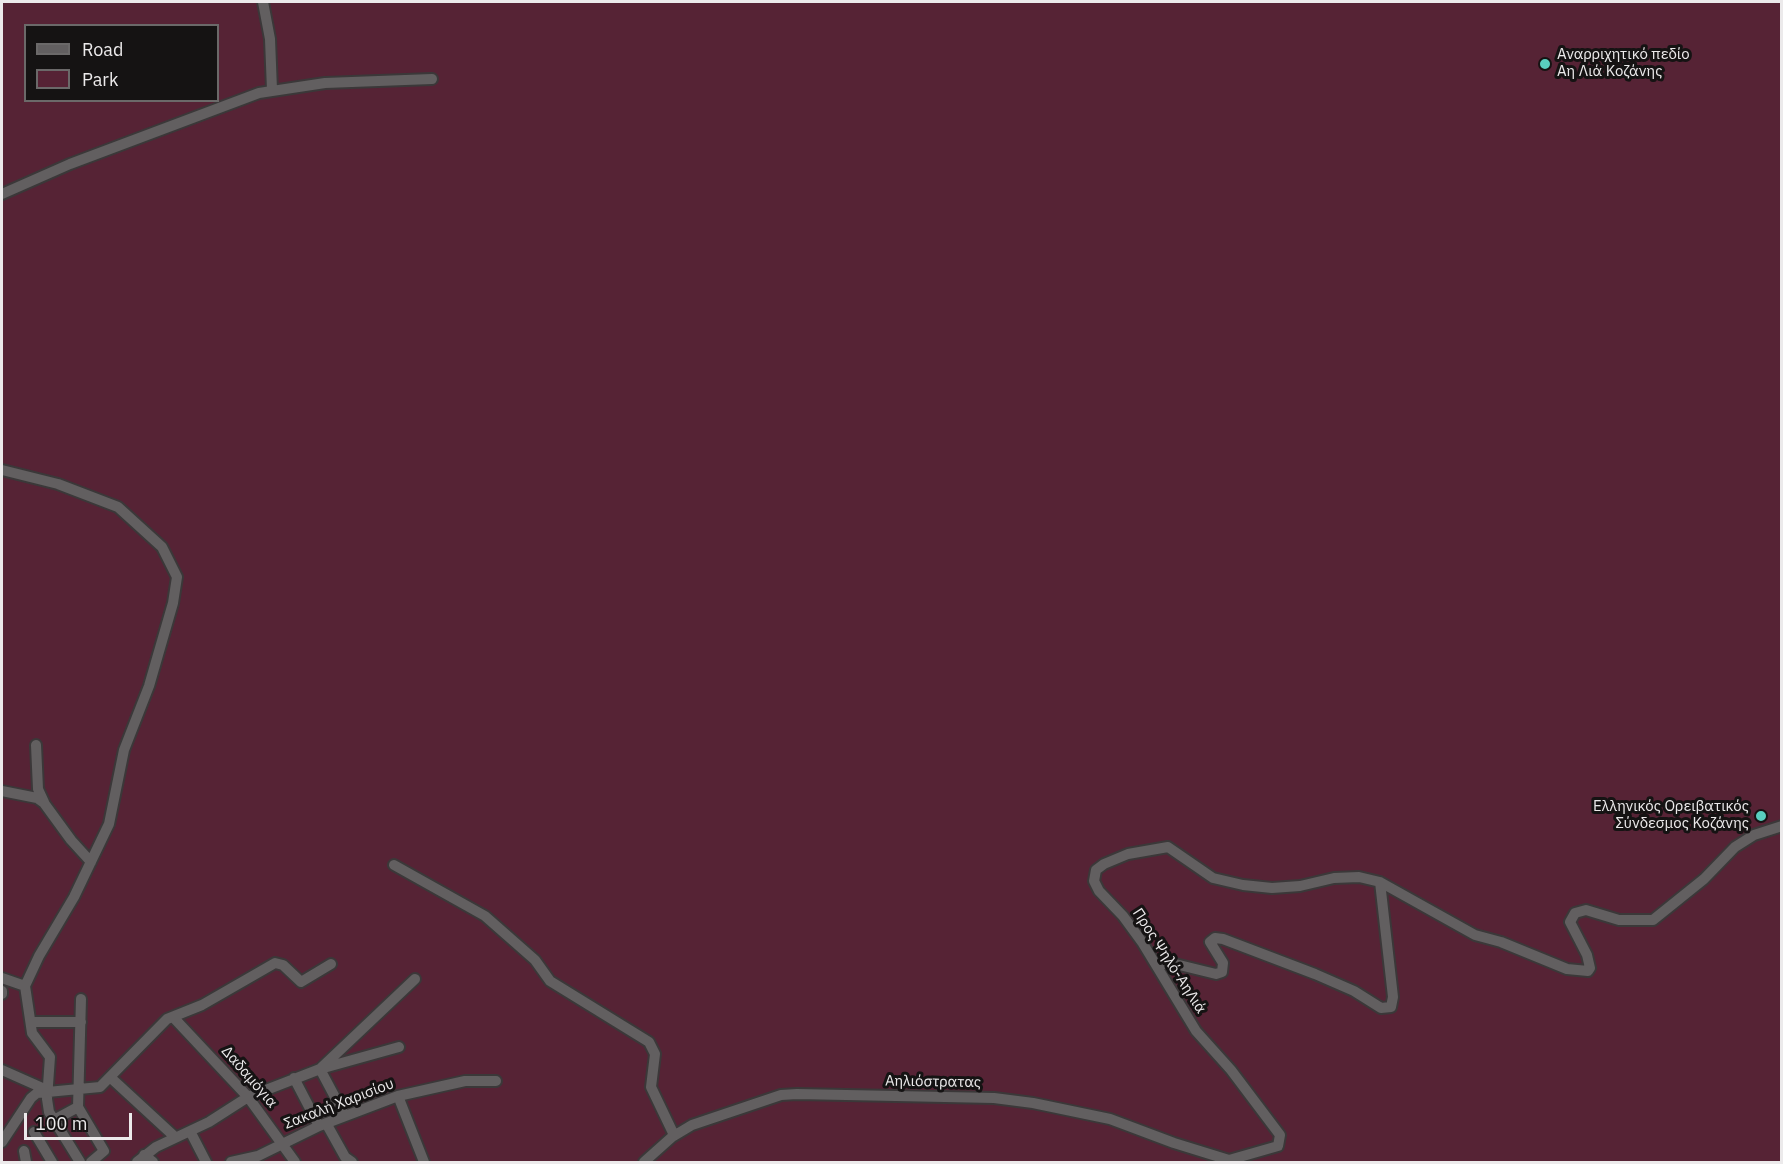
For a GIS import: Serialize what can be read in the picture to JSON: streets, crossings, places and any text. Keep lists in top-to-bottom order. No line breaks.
{"streets":{"street":["Προς Ψηλό-ΑηΛιά","Δαδαμόγια","Αηλιόστρατας","Σακαλή Χαρισίου"]},"crossings":[["Προς Ψηλό-ΑηΛιά","Αηλιόστρατας"],["Δαδαμόγια","Σακαλή Χαρισίου"]],"places":["Αναρριχητικό πεδίο Αη Λιά Κοζάνης","Ελληνικός Ορειβατικός Σύνδεσμος Κοζάνης"],"legend":["Road","Park"],"scale_bar":"100 m"}
